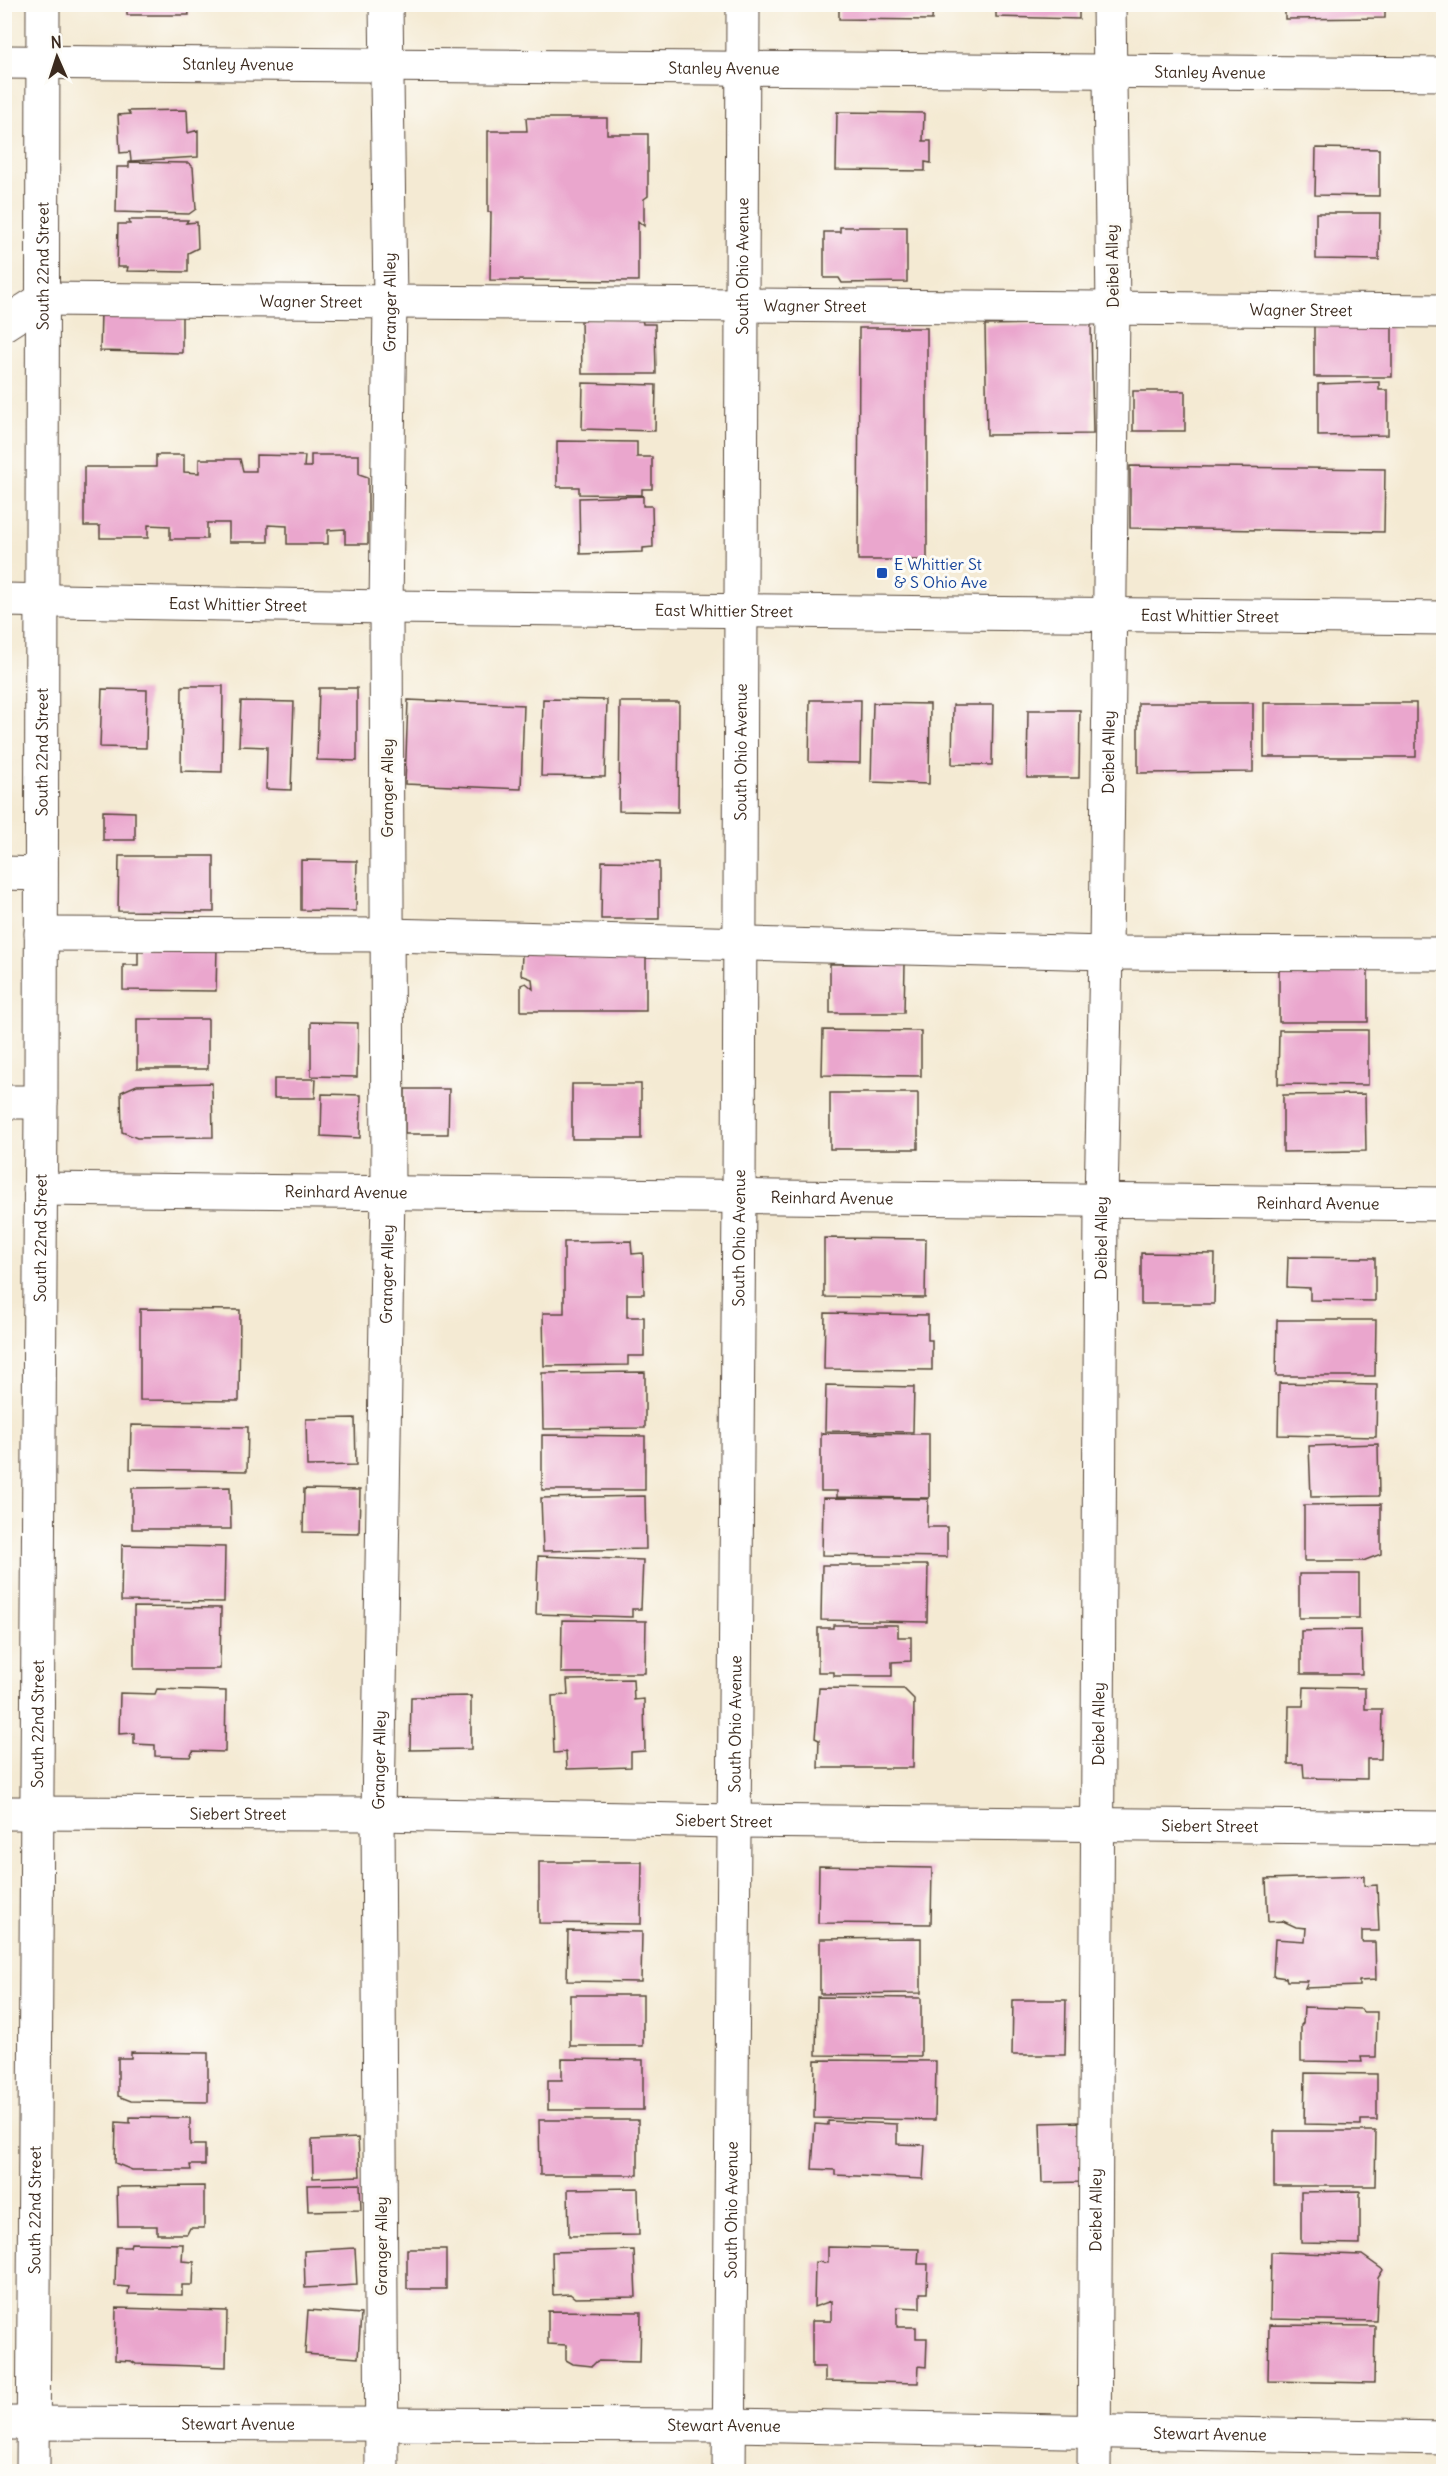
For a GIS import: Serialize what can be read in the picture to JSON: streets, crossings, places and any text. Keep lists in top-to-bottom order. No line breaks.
{"streets":{"street":["Stanley Avenue","South 22nd Street","South Ohio Avenue","Deibel Alley","Wagner Street","Granger Alley","East Whittier Street","Reinhard Avenue","Siebert Street","Stewart Avenue"]},"crossings":[["Stanley Avenue","South 22nd Street"],["Stanley Avenue","South Ohio Avenue"],["Stanley Avenue","Deibel Alley"],["Stanley Avenue","Granger Alley"],["South 22nd Street","Wagner Street"],["South 22nd Street","East Whittier Street"],["South 22nd Street","Reinhard Avenue"],["South 22nd Street","Siebert Street"],["South 22nd Street","Stewart Avenue"],["South Ohio Avenue","Wagner Street"],["South Ohio Avenue","East Whittier Street"],["South Ohio Avenue","Reinhard Avenue"],["South Ohio Avenue","Siebert Street"],["South Ohio Avenue","Stewart Avenue"],["Deibel Alley","Wagner Street"],["Deibel Alley","East Whittier Street"],["Deibel Alley","Reinhard Avenue"],["Deibel Alley","Siebert Street"],["Deibel Alley","Stewart Avenue"],["Wagner Street","Granger Alley"],["Granger Alley","East Whittier Street"],["Granger Alley","Reinhard Avenue"],["Granger Alley","Siebert Street"],["Granger Alley","Stewart Avenue"]],"places":{"transit":["E Whittier St & S Ohio Ave"]},"north":"top"}
